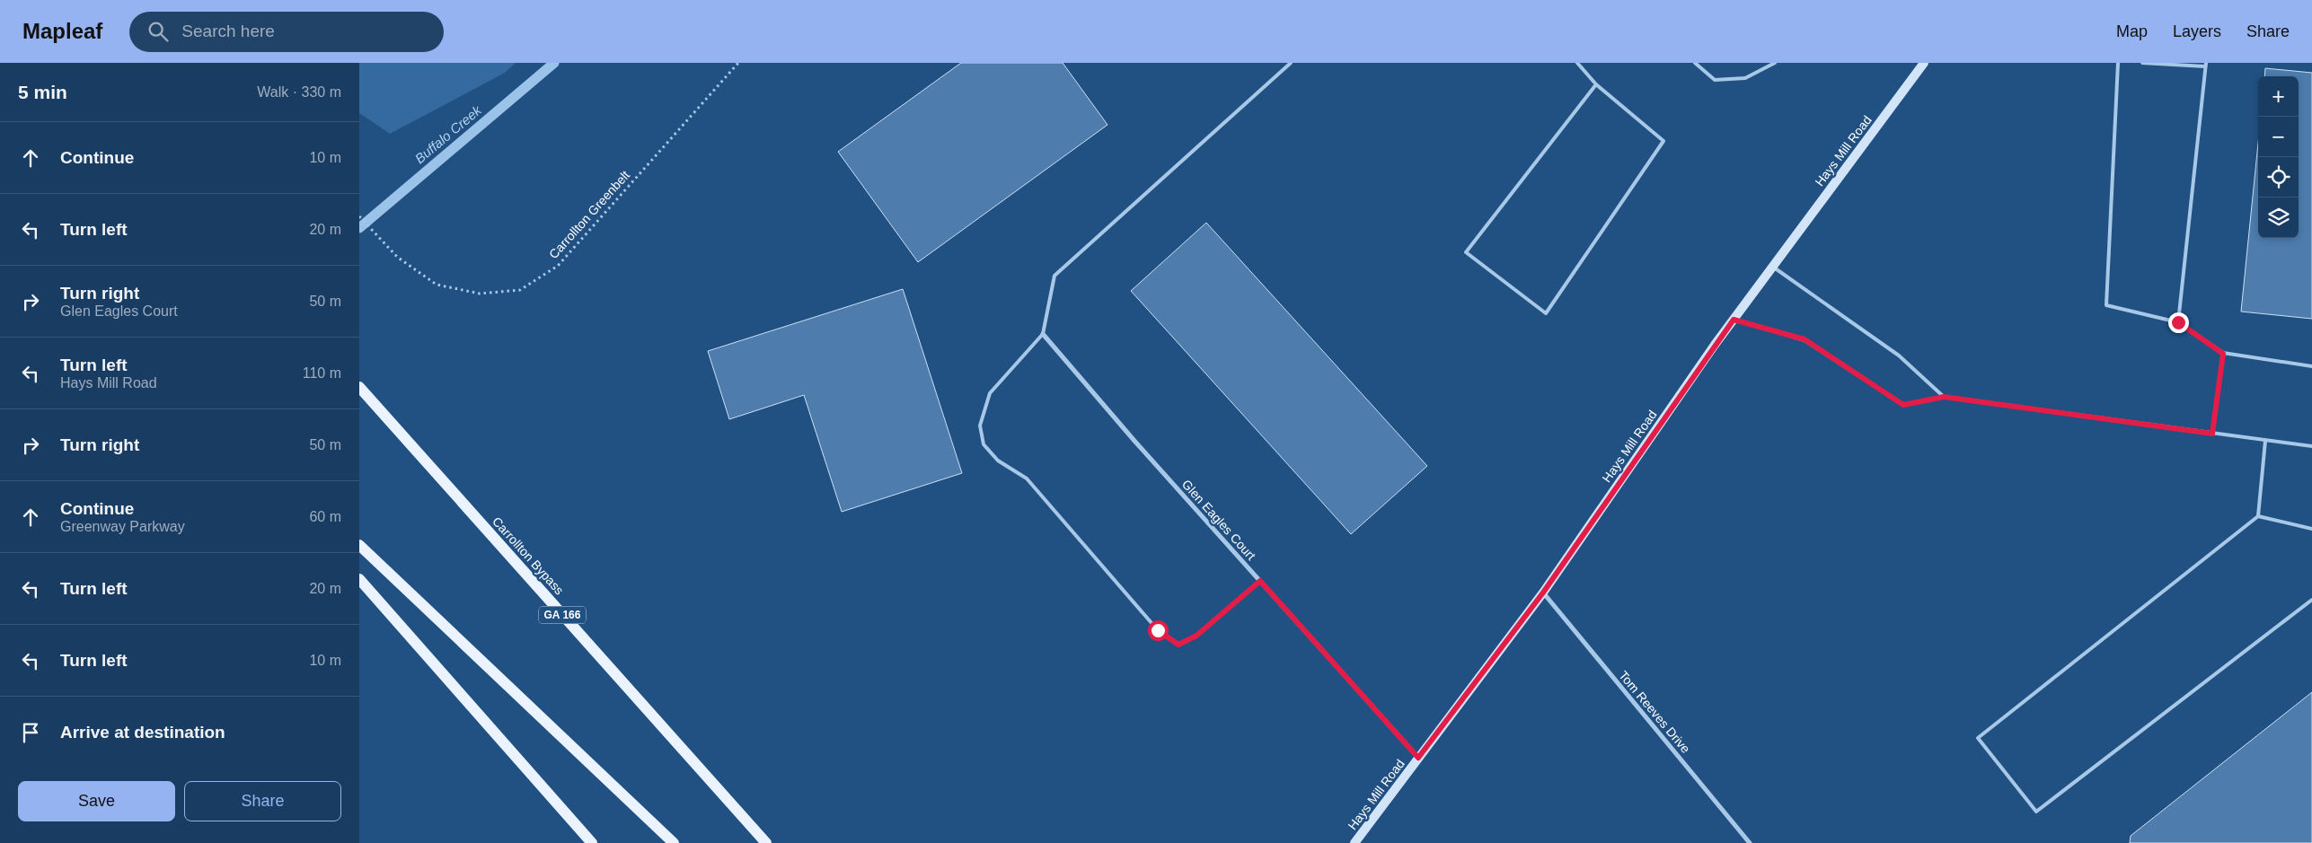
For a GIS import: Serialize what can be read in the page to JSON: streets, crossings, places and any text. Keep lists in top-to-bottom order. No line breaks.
{"streets":{"main road":["Carrollton Bypass","GA 166"],"street":["Hays Mill Road","Glen Eagles Court","Tom Reeves Drive"],"path":["Carrollton Greenbelt"]},"crossings":[["Hays Mill Road","Glen Eagles Court"],["Hays Mill Road","Tom Reeves Drive"]],"water":["Buffalo Creek"],"page":{"header":"Mapleaf","search":"Search here","nav":["Map","Layers","Share"],"heading":["5 min","Walk · 330 m"],"map_buttons":["+","−"],"list":[["Continue","10 m"],["Turn left","20 m"],["Turn right","Glen Eagles Court","50 m"],["Turn left","Hays Mill Road","110 m"],["Turn right","50 m"],["Continue","Greenway Parkway","60 m"],["Turn left","20 m"],["Turn left","10 m"],"Arrive at destination"],"buttons":["Save","Share"]}}
